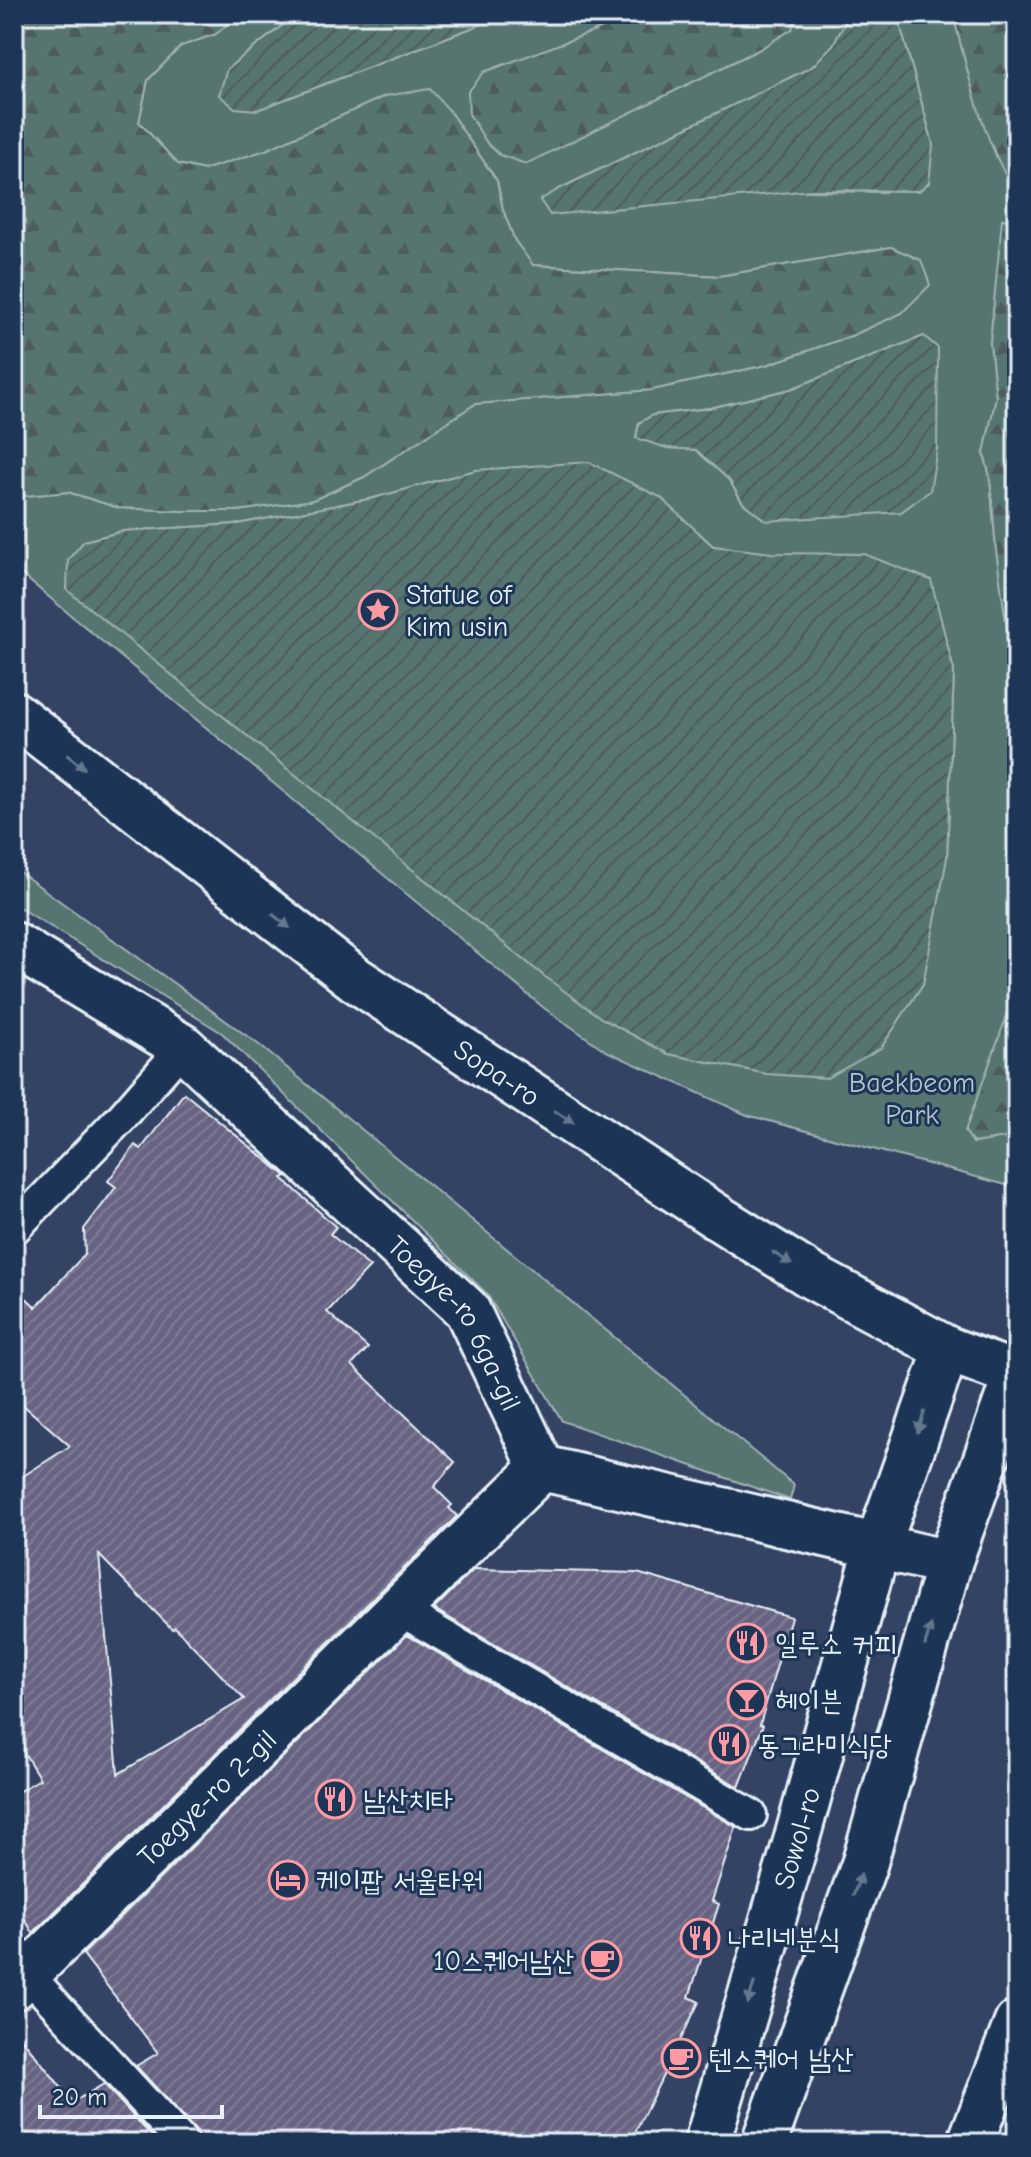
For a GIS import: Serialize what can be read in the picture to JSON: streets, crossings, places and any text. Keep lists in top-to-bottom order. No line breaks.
{"streets":{"main road":["Sopa-ro","Toegye-ro 6ga-gil","Toegye-ro 2-gil","Sowol-ro"]},"crossings":[["Sopa-ro","Sowol-ro"],["Toegye-ro 6ga-gil","Toegye-ro 2-gil"]],"one_way":["Sopa-ro"],"parks":["Baekbeom Park"],"places":{"place":["Statue of Kim usin"],"restaurant":["일루소 커피","동그라미식당","남산치타","나리네분식"],"bar":["헤이븐"],"hotel":["케이팝 서울타워"],"cafe":["10스퀘어남산","텐스퀘어 남산"]},"scale_bar":"20 m"}
